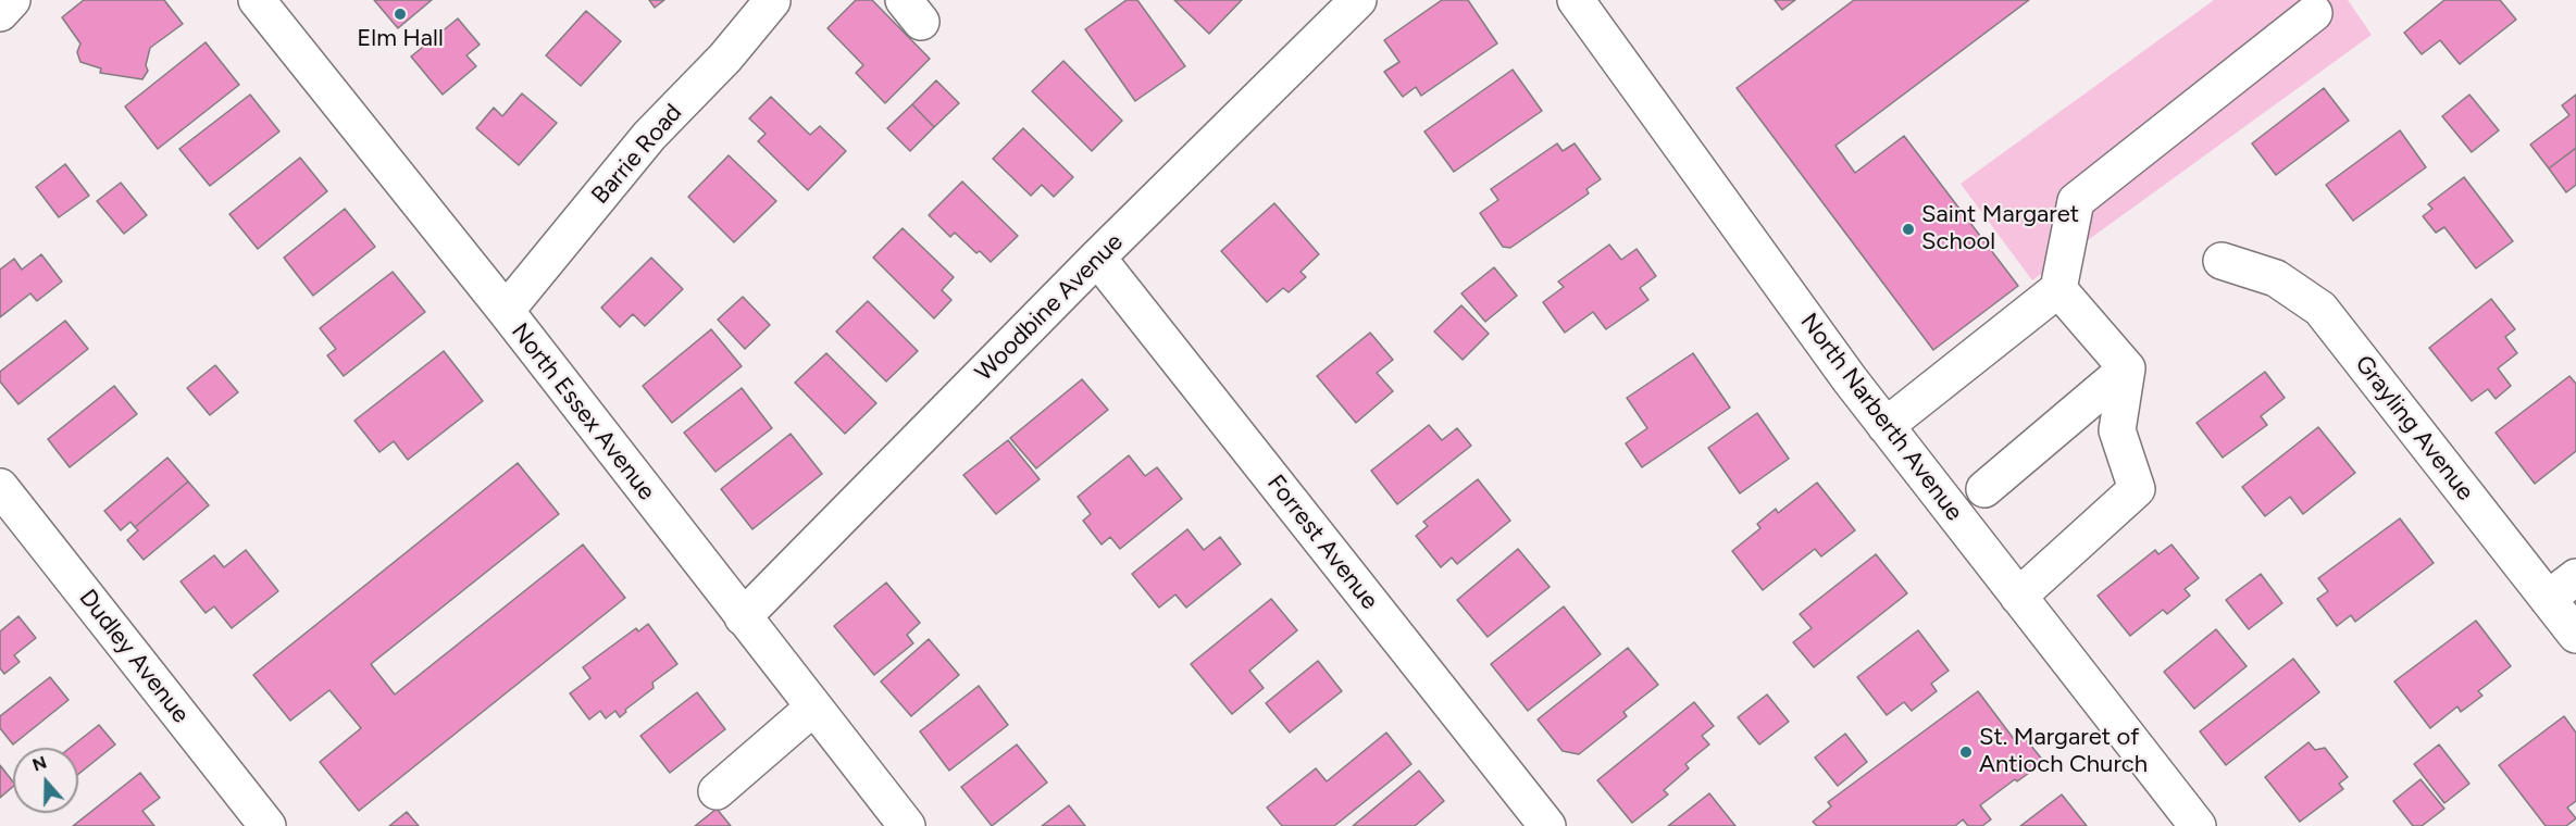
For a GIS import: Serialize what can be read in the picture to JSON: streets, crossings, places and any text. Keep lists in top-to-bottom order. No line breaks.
{"streets":{"street":["Barrie Road","Woodbine Avenue","North Essex Avenue","North Narberth Avenue","Grayling Avenue","Forrest Avenue","Dudley Avenue"]},"crossings":[["Barrie Road","North Essex Avenue"],["Woodbine Avenue","North Essex Avenue"],["Woodbine Avenue","Forrest Avenue"]],"places":["Elm Hall","Saint Margaret School","St. Margaret of Antioch Church"],"north":"top"}
